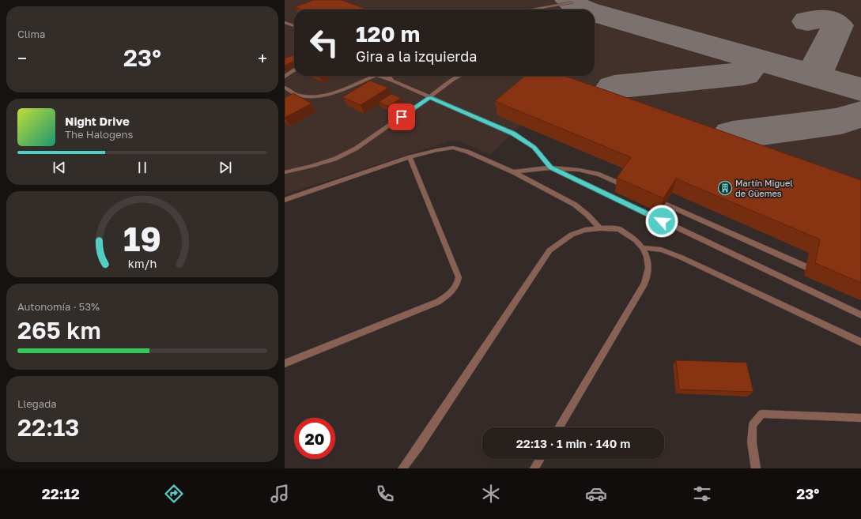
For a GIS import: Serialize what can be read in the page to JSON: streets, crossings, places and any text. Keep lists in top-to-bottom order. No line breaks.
{"places":{"building":["Martín Miguel de Güemes"]},"page":{"tile":["Clima",["Autonomía · 53%","265 km"],["Llegada","22:13"]],"turn":["120 m","Gira a la izquierda"],"heat":["−","23°","+"],"song":["Night Drive","The Halogens"],"limit":"20","trip":"22:13 · 1 min · 140 m","tabs":["22:12","23°"],"gauge":["19","km/h"]}}
